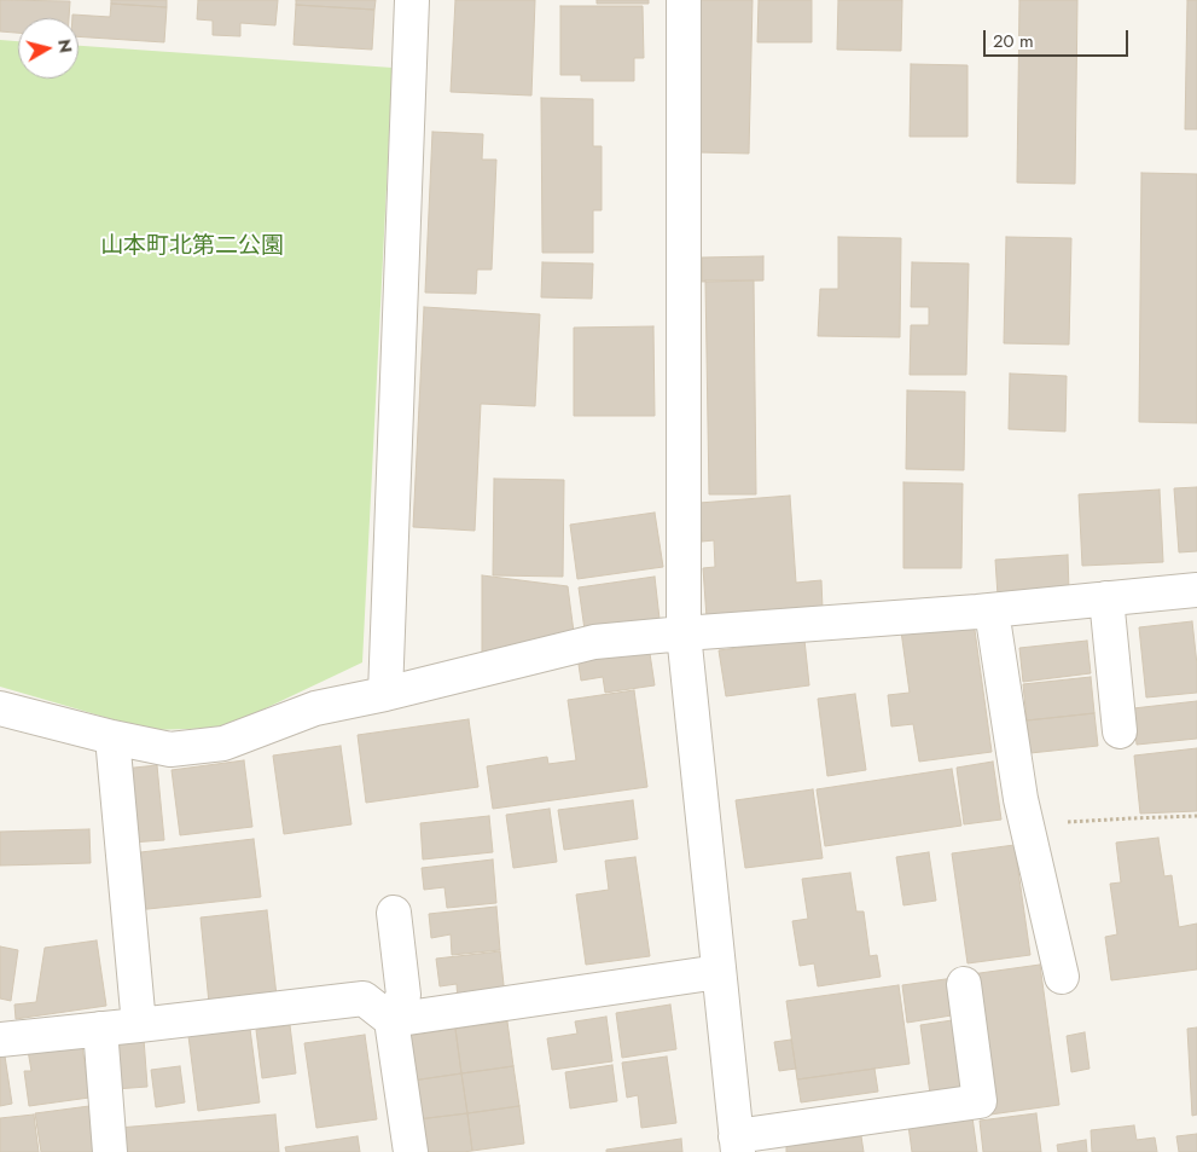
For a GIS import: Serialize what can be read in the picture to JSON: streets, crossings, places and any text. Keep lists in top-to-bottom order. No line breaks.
{"parks":["山本町北第二公園"],"scale_bar":"20 m","north":"right"}
